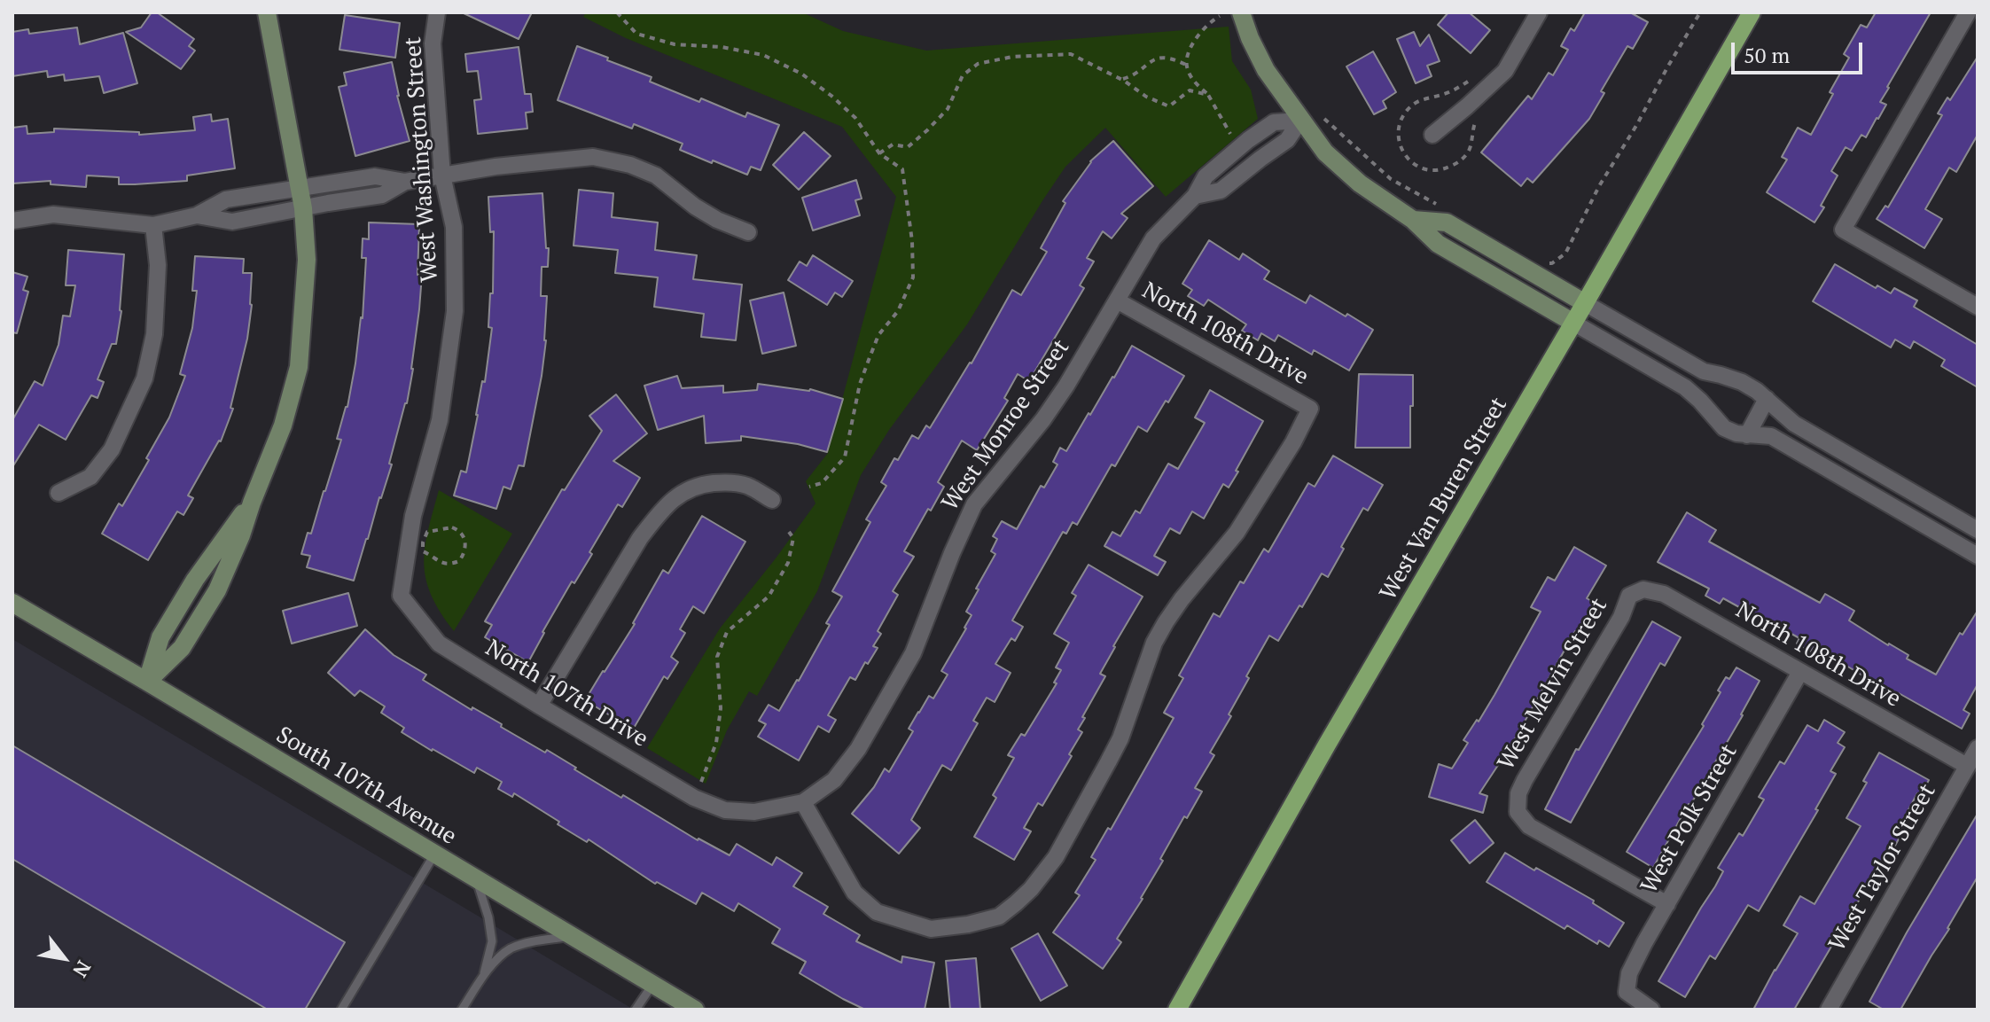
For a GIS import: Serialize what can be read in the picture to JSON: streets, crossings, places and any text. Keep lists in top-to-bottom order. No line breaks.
{"streets":{"main road":["West Van Buren Street"],"street":["West Washington Street","North 108th Drive","West Monroe Street","West Melvin Street","North 107th Drive","South 107th Avenue","West Polk Street","West Taylor Street"]},"crossings":[["West Washington Street","North 107th Drive"],["North 108th Drive","West Monroe Street"],["North 108th Drive","West Melvin Street"],["North 108th Drive","West Polk Street"],["North 108th Drive","West Taylor Street"],["West Monroe Street","North 107th Drive"],["West Melvin Street","West Polk Street"]],"scale_bar":"50 m","north":"bottom right"}
